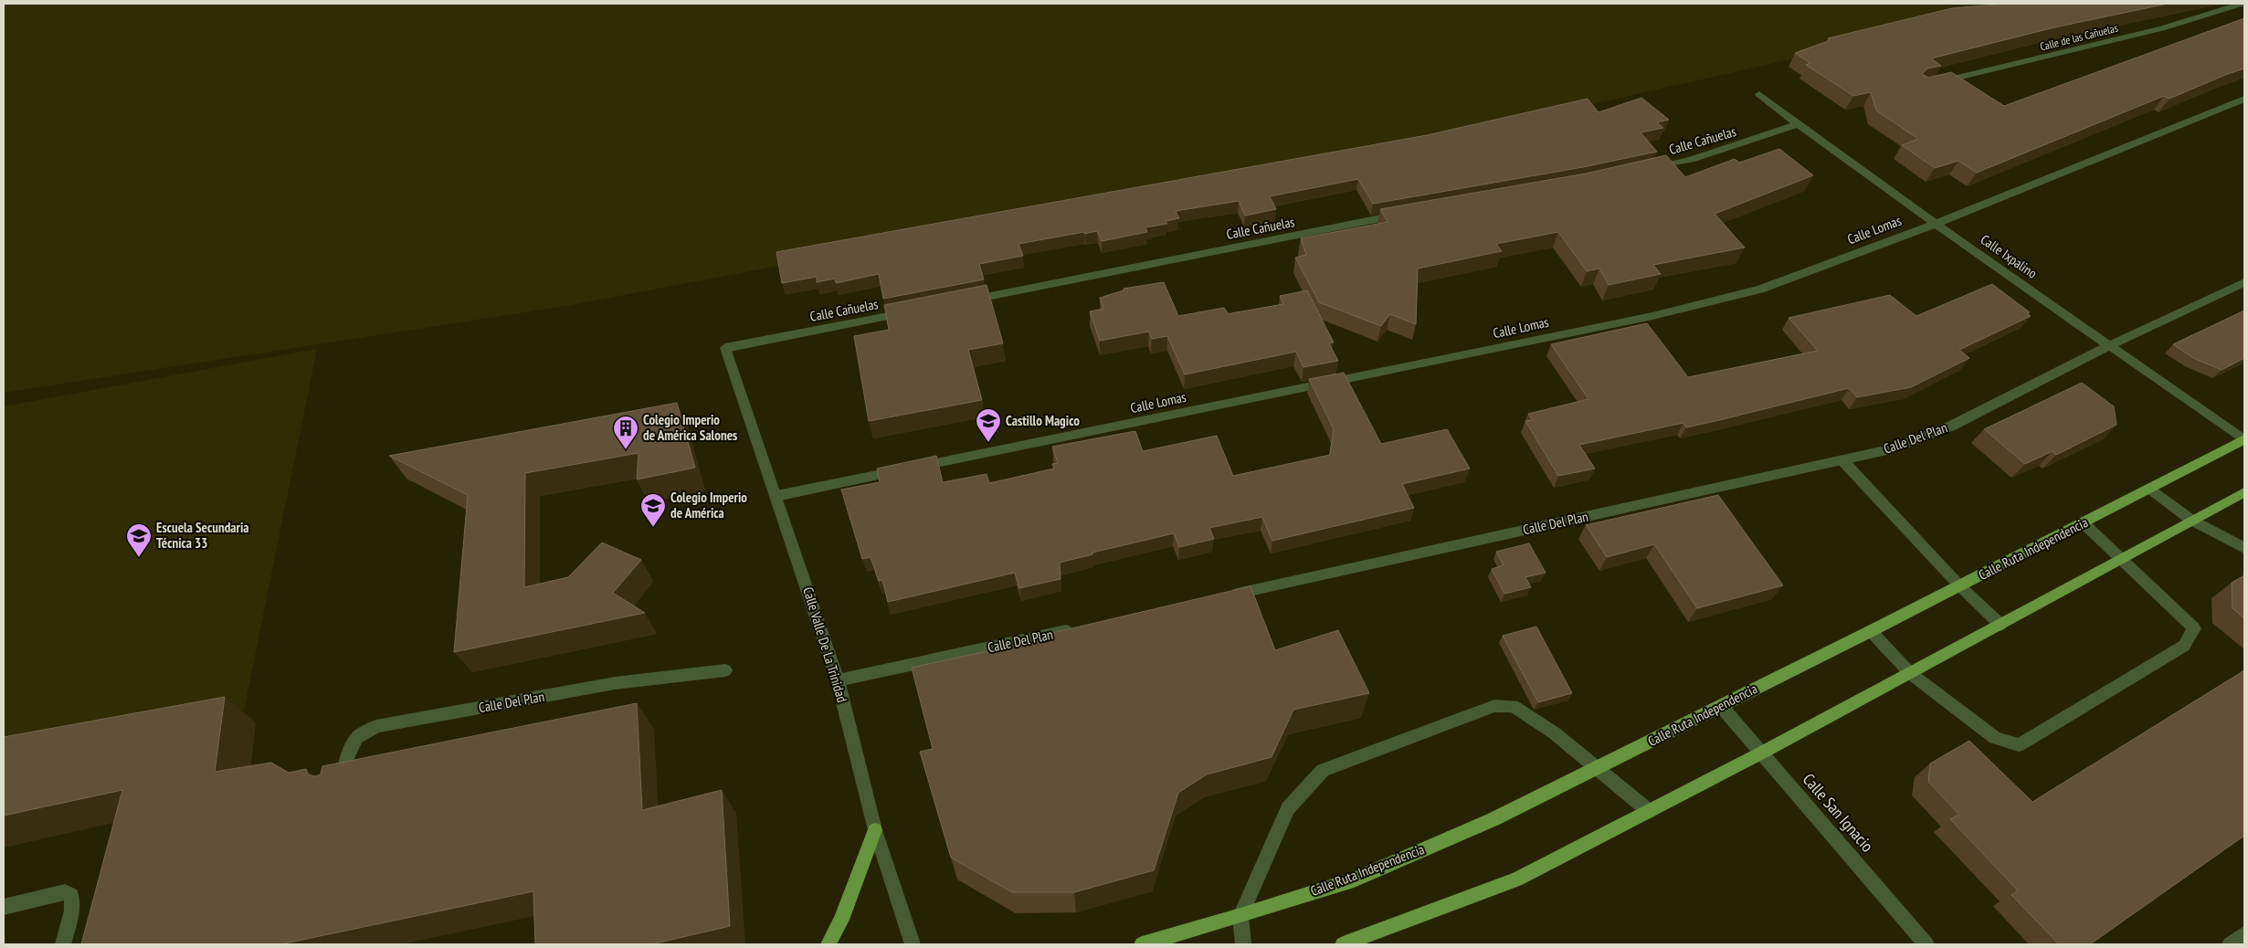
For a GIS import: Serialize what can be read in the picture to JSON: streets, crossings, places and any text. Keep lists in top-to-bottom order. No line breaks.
{"streets":{"main road":["Calle Ruta Independencia"],"street":["Calle de las Cañuelas","Calle Cañuelas","Calle Lomas","Calle Ixpalino","Calle Del Plan","Calle Valle De La Trinidad","Calle San Ignacio"]},"crossings":[["Calle Cañuelas","Calle Ixpalino"],["Calle Cañuelas","Calle Valle De La Trinidad"],["Calle Lomas","Calle Ixpalino"],["Calle Lomas","Calle Valle De La Trinidad"],["Calle Ixpalino","Calle Del Plan"],["Calle Ixpalino","Calle Ruta Independencia"],["Calle Del Plan","Calle Valle De La Trinidad"],["Calle Ruta Independencia","Calle San Ignacio"]],"places":{"school or university":["Castillo Magico","Colegio Imperio de América","Escuela Secundaria Técnica 33"],"building":["Colegio Imperio de América Salones"]}}
